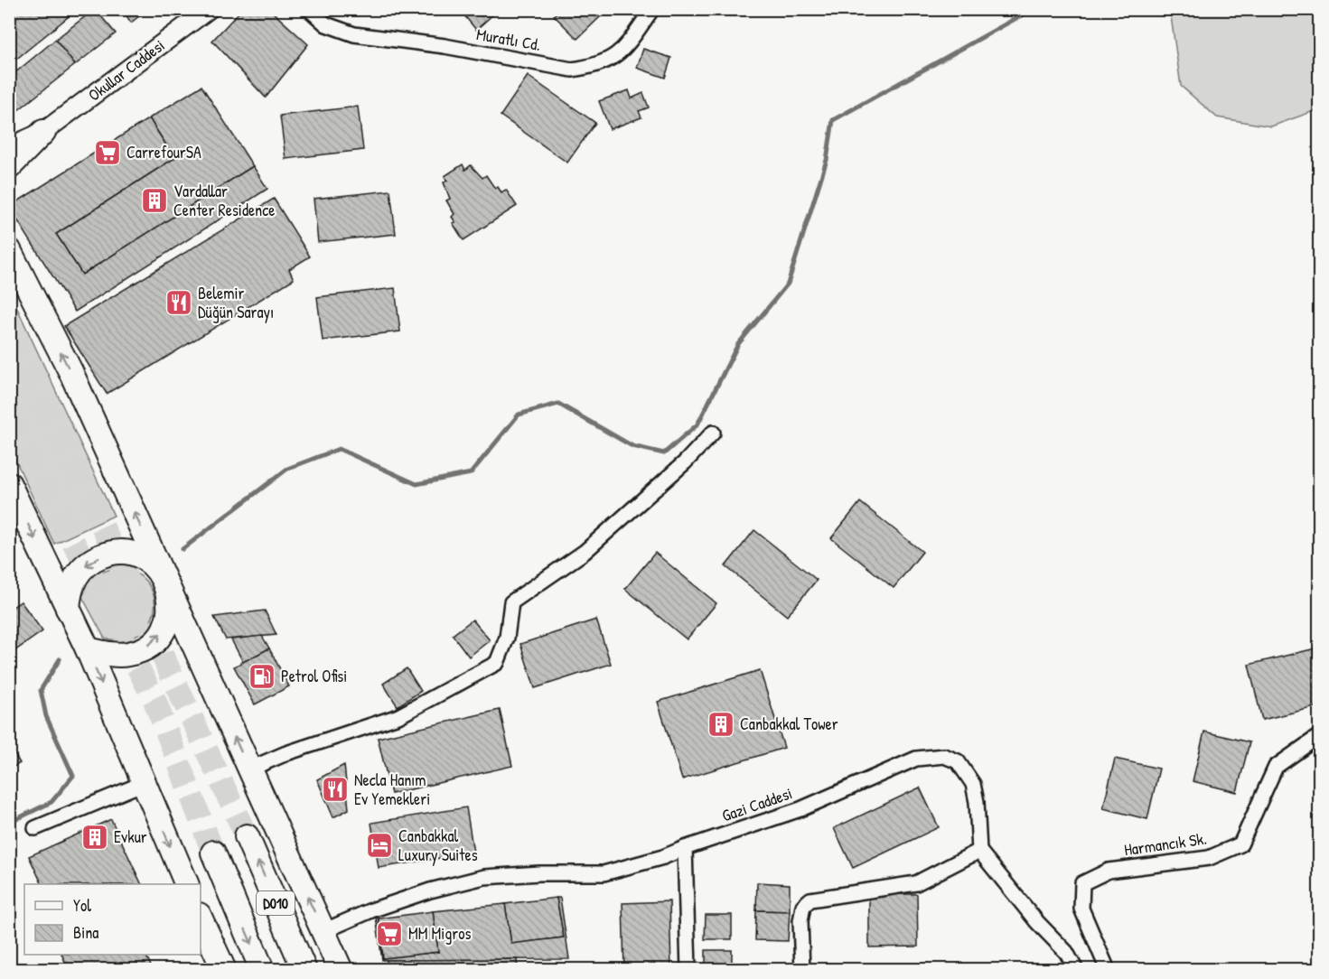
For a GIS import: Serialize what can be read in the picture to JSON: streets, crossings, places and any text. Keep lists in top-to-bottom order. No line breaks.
{"streets":{"highway":["D010"],"street":["Muratlı Cd.","Okullar Caddesi","Gazi Caddesi","Harmancık Sk."]},"places":{"supermarket":["CarrefourSA","MM Migros"],"building":["Vardallar Center Residence","Canbakkal Tower","Evkur"],"restaurant":["Belemir Düğün Sarayı","Necla Hanım Ev Yemekleri"],"fuel station":["Petrol Ofisi"],"hotel":["Canbakkal Luxury Suites"]},"legend":["Yol","Bina"]}
